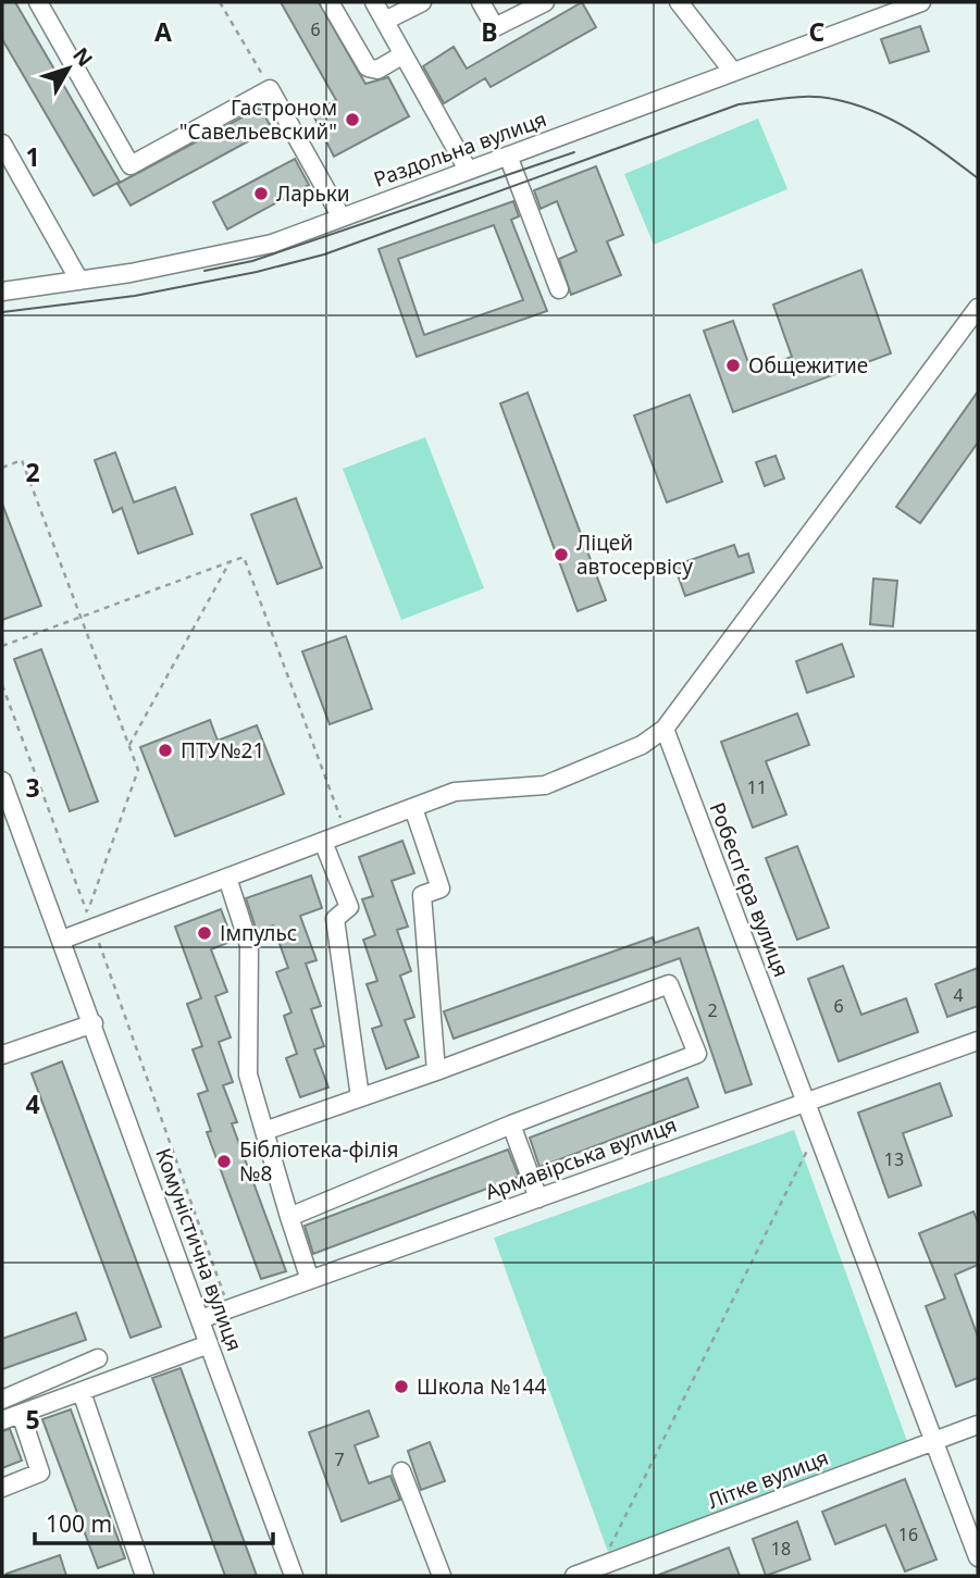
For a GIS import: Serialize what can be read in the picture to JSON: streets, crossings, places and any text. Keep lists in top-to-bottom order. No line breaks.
{"streets":{"street":["Раздольна вулиця","Робесп’єра вулиця","Армавірська вулиця","Комуністична вулиця","Літке вулиця"]},"crossings":[["Робесп’єра вулиця","Армавірська вулиця"],["Робесп’єра вулиця","Літке вулиця"],["Армавірська вулиця","Комуністична вулиця"]],"places":["Гастроном \"Савельевский\"","Ларьки","Общежитие","Ліцей автосервісу","ПТУ№21","Імпульс","Бібліотека-філія №8","Школа №144"],"house_numbers":["6","11","4","6","2","13","7","16","18"],"scale_bar":"100 m","north":"top right","grid":{"columns":["A","B","C"],"rows":["1","2","3","4","5"]}}
